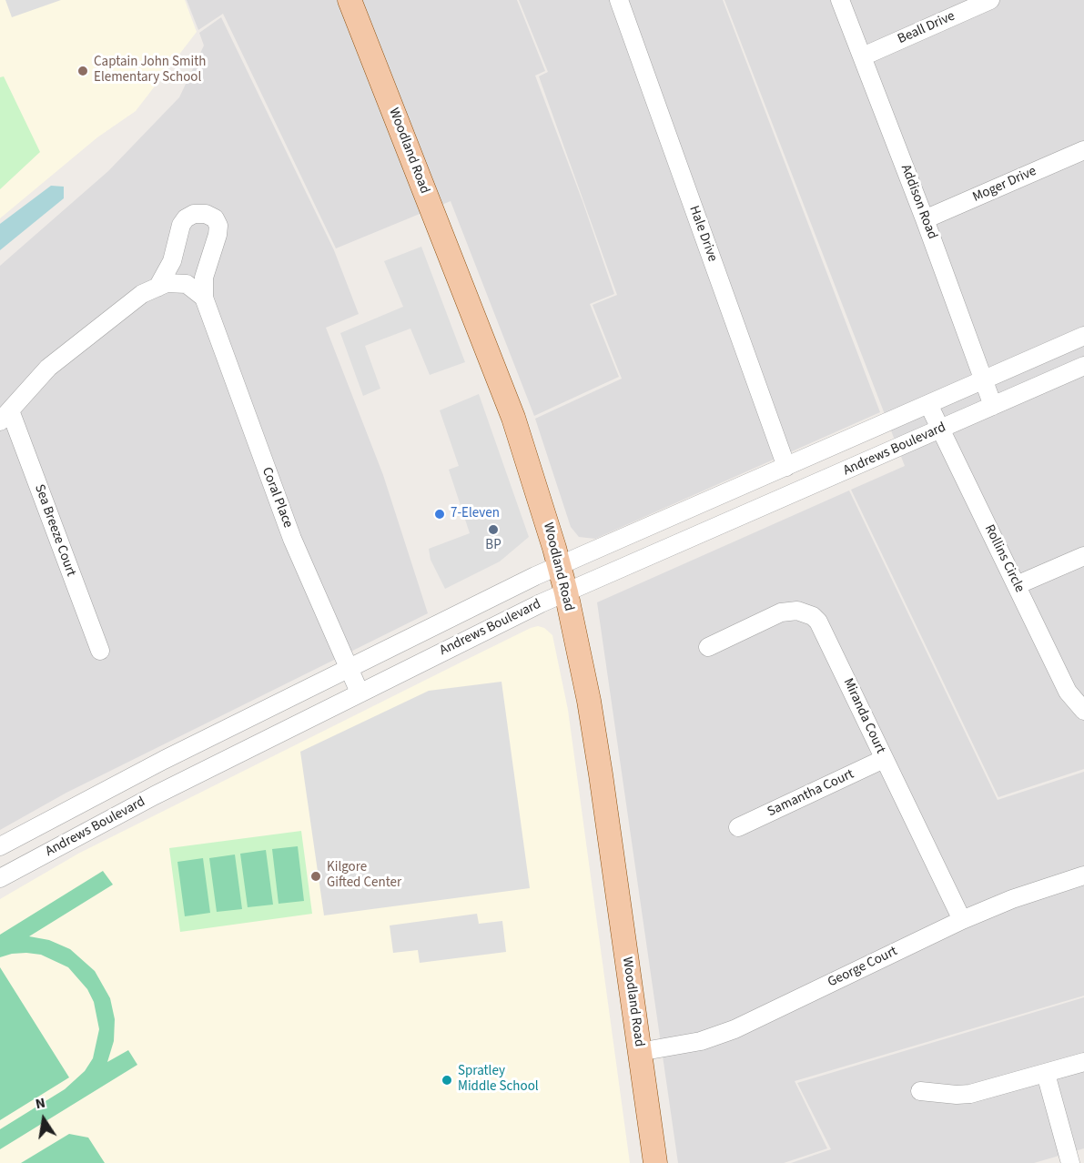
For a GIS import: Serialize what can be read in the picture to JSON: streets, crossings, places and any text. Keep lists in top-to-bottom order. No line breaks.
{"streets":{"main road":["Woodland Road"],"street":["Beall Drive","Moger Drive","Addison Road","Hale Drive","Andrews Boulevard","Coral Place","Sea Breeze Court","Rollins Circle","Miranda Court","Samantha Court","George Court"]},"crossings":[["Beall Drive","Addison Road"],["Woodland Road","Andrews Boulevard"],["Woodland Road","George Court"],["Moger Drive","Addison Road"],["Addison Road","Andrews Boulevard"],["Hale Drive","Andrews Boulevard"],["Andrews Boulevard","Coral Place"],["Andrews Boulevard","Rollins Circle"],["Miranda Court","Samantha Court"],["Miranda Court","George Court"]],"places":["Captain John Smith Elementary School","7-Eleven","BP","Kilgore Gifted Center","Spratley Middle School"],"north":"top"}
